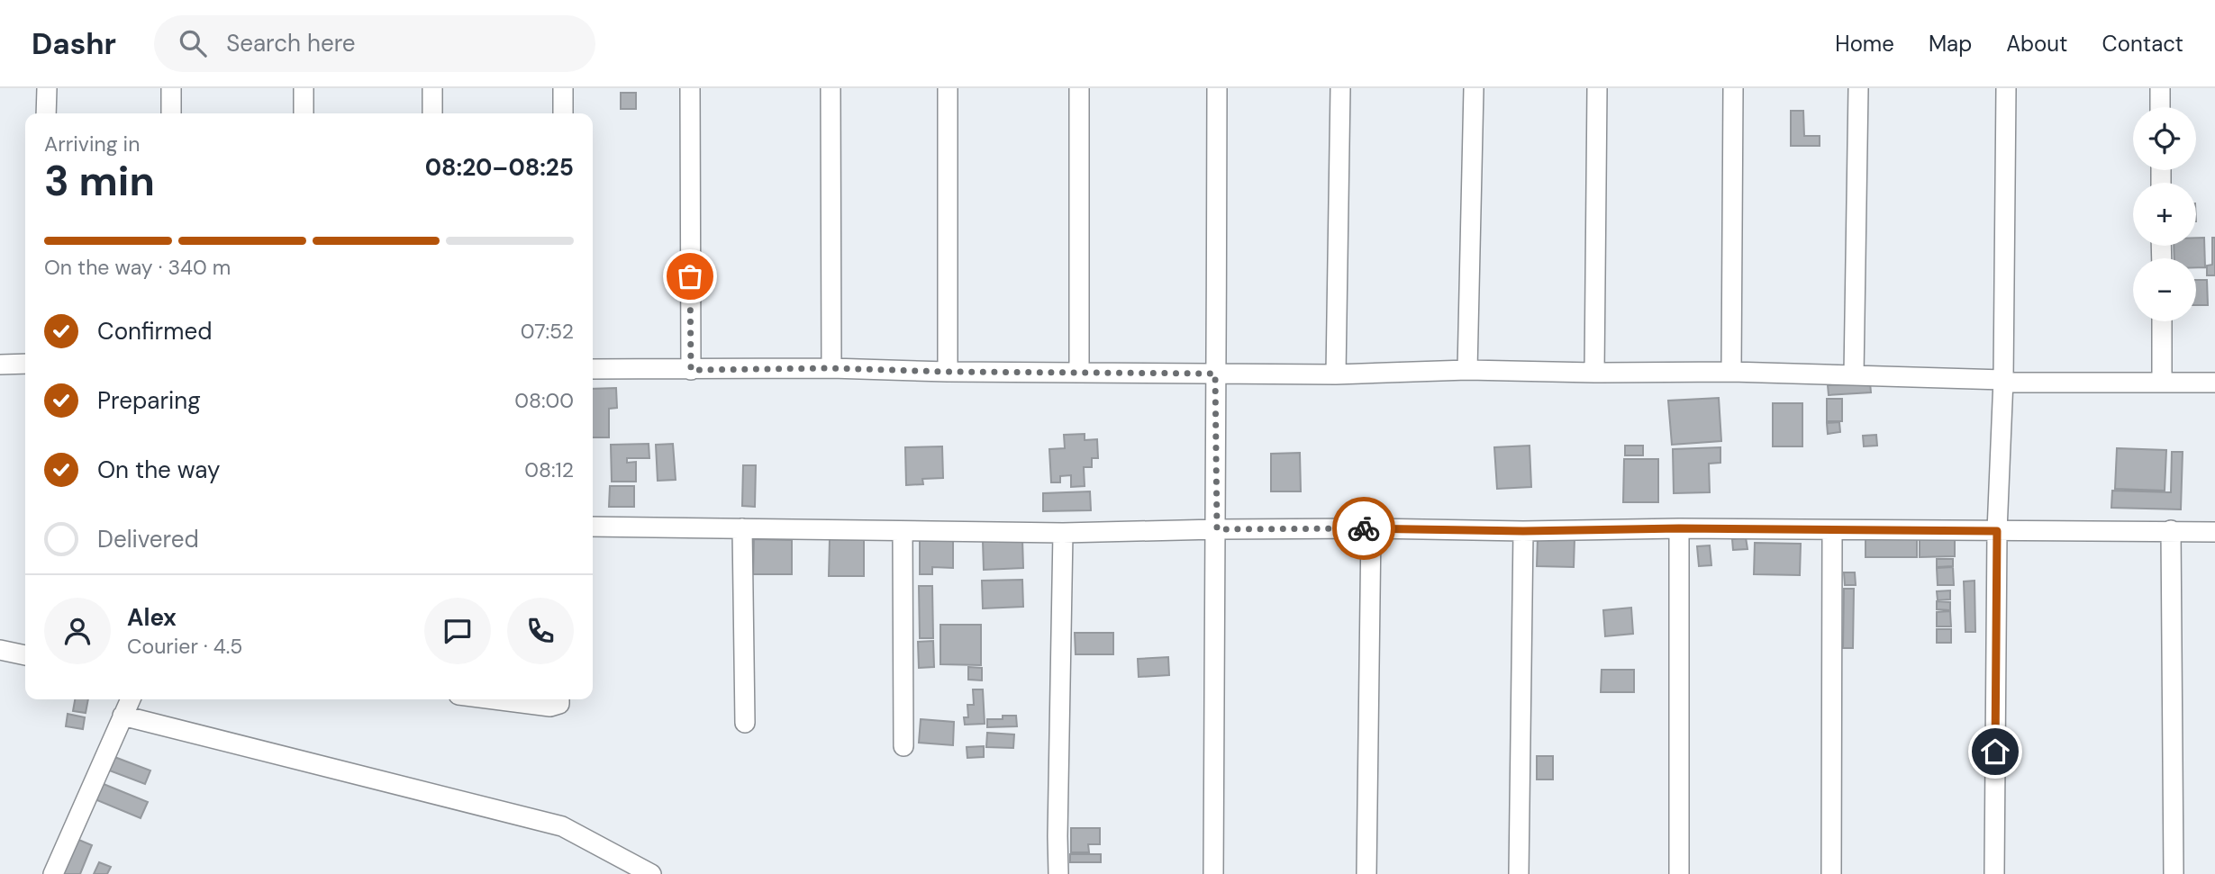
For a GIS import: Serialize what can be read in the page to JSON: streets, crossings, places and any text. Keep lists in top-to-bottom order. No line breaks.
{"page":{"header":"Dashr","search":"Search here","nav":["Home","Map","About","Contact"],"map_buttons":["+","−"],"heading":["3 min","Arriving in","08:20–08:25"],"panel":["Alex","Courier · 4.5"],"bar":"On the way · 340 m","list":[["Confirmed","07:52"],["Preparing","08:00"],["On the way","08:12"],"Delivered"]}}
